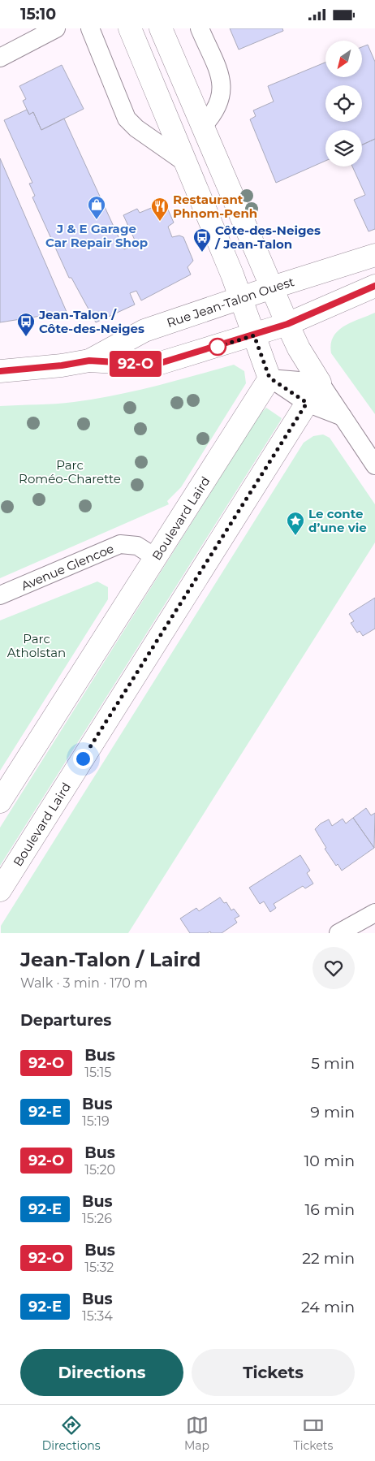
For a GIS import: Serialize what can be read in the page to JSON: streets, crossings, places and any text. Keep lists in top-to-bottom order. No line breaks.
{"streets":{"main road":["Rue Jean-Talon Ouest","Boulevard Laird"],"street":["Avenue Glencoe"]},"crossings":[["Boulevard Laird","Avenue Glencoe"]],"parks":["Parc Roméo-Charette","Parc Atholstan"],"places":{"shop":["J & E Garage Car Repair Shop"],"restaurant":["Restaurant Phnom-Penh"],"bus stop":["Côte-des-Neiges / Jean-Talon","Jean-Talon / Côte-des-Neiges"],"place":["Le conte d’une vie"]},"lines":["bus line 92-O"],"north":"bottom left","page":{"status":"15:10","on_map":"92-O","heading":[["Jean-Talon / Laird","Walk · 3 min · 170 m"],"Departures"],"list":[{"mark":"92-O","name":"Bus","note":"15:15","value":"5 min"},{"mark":"92-E","name":"Bus","note":"15:19","value":"9 min"},{"mark":"92-O","name":"Bus","note":"15:20","value":"10 min"},{"mark":"92-E","name":"Bus","note":"15:26","value":"16 min"},{"mark":"92-O","name":"Bus","note":"15:32","value":"22 min"},{"mark":"92-E","name":"Bus","note":"15:34","value":"24 min"}],"buttons":["Directions","Tickets"],"tabs":["Directions","Map","Tickets"]}}
